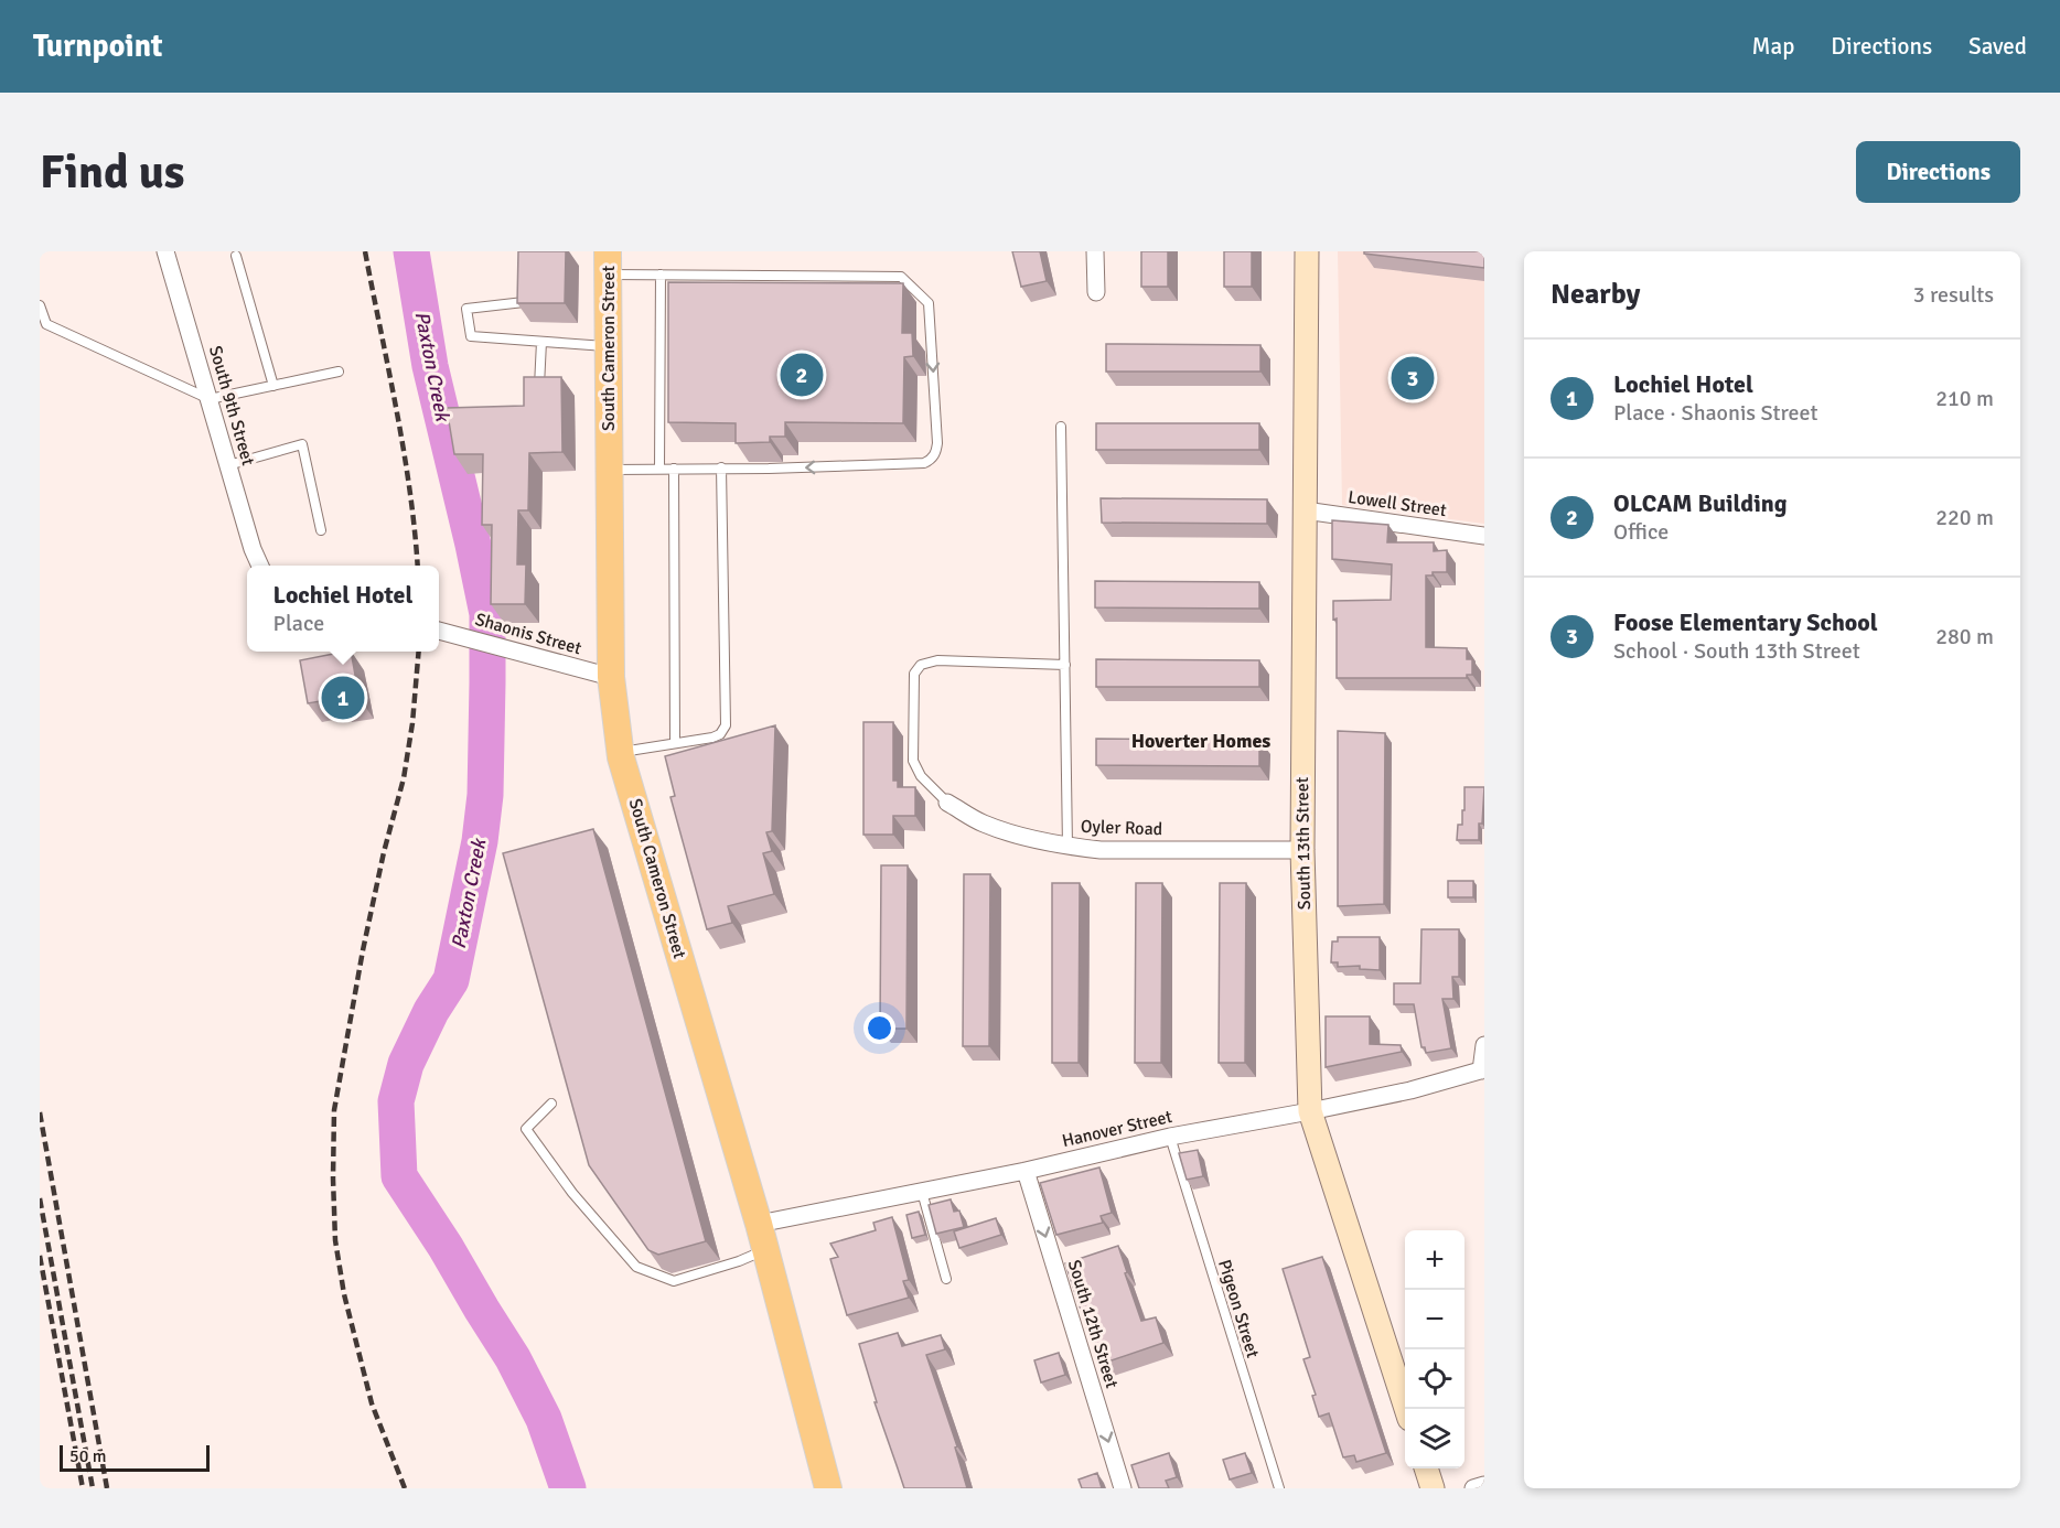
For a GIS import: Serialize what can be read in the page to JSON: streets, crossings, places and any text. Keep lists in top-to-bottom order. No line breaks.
{"streets":{"main road":["South Cameron Street"],"street":["South 9th Street","Lowell Street","Shaonis Street","Oyler Road","South 13th Street","Hanover Street","South 12th Street"],"lane":["Pigeon Street"]},"crossings":[["South Cameron Street","Shaonis Street"],["South Cameron Street","Hanover Street"],["Lowell Street","South 13th Street"],["Oyler Road","South 13th Street"],["South 13th Street","Hanover Street"],["Hanover Street","Pigeon Street"],["Hanover Street","South 12th Street"]],"one_way":["South 12th Street"],"districts":["Hoverter Homes"],"water":["Paxton Creek"],"scale_bar":"50 m","page":{"header":"Turnpoint","nav":["Map","Directions","Saved"],"buttons":"Directions","title":"Find us","heading":["Nearby","3 results"],"list":[{"mark":"1","name":"Lochiel Hotel","note":"Place · Shaonis Street","value":"210 m"},{"mark":"2","name":"OLCAM Building","note":"Office","value":"220 m"},{"mark":"3","name":"Foose Elementary School","note":"School · South 13th Street","value":"280 m"}],"pins":["2","3","1"],"popup":["Lochiel Hotel","Place"],"map_buttons":["+","−"],"scale":"50 m"}}
